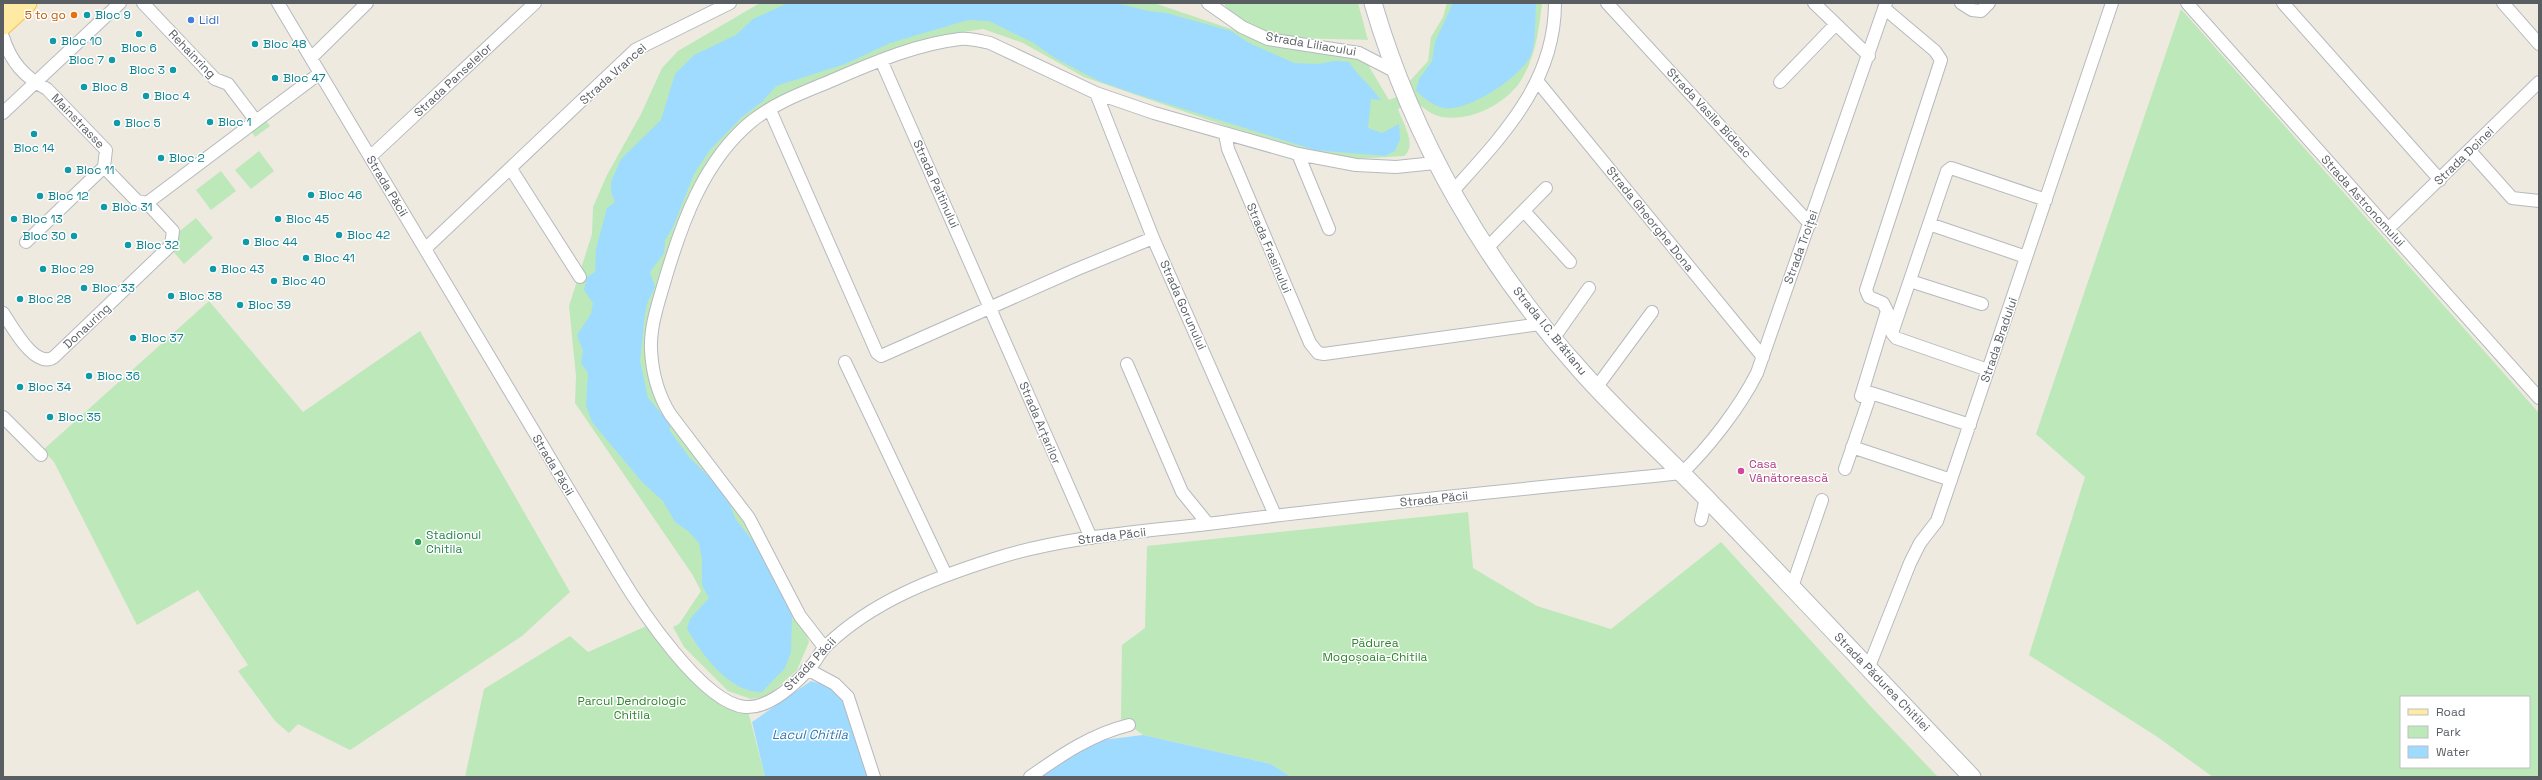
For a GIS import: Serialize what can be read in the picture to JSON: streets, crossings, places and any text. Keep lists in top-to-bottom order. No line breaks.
{"streets":{"main road":["Strada I.C. Brătianu","Strada Pădurea Chitilei"],"street":["Strada Liliacului","Rehainring","Strada Vrancei","Strada Panselelor","Strada Vasile Bideac","Mainstrasse","Strada Doinei","Strada Paltinului","Strada Păcii","Strada Astronomului","Strada Gheorghe Dona","Strada Troiței","Strada Frasinului","Strada Gorunului","Donauring","Strada Bradului","Strada Arțarilor"]},"crossings":[["Strada Liliacului","Strada I.C. Brătianu"],["Strada Vrancei","Strada Păcii"],["Strada Panselelor","Strada Păcii"],["Strada Vasile Bideac","Strada Troiței"],["Mainstrasse","Donauring"],["Strada Doinei","Strada Astronomului"],["Strada Paltinului","Strada Arțarilor"],["Strada Păcii","Strada Troiței"],["Strada Păcii","Strada Gorunului"],["Strada Păcii","Strada I.C. Brătianu"],["Strada Păcii","Strada Arțarilor"],["Strada Gheorghe Dona","Strada Troiței"],["Strada Troiței","Strada I.C. Brătianu"],["Strada Frasinului","Strada I.C. Brătianu"],["Strada I.C. Brătianu","Strada Pădurea Chitilei"],["Strada Bradului","Strada Pădurea Chitilei"]],"water":["Lacul Chitila"],"parks":["Pădurea Mogoșoaia-Chitila","Parcul Dendrologic Chitila"],"places":["5 to go","Bloc 9","Lidl","Bloc 6","Bloc 10","Bloc 48","Bloc 7","Bloc 3","Bloc 47","Bloc 8","Bloc 4","Bloc 1","Bloc 5","Bloc 14","Bloc 2","Bloc 11","Bloc 46","Bloc 12","Bloc 31","Bloc 13","Bloc 45","Bloc 42","Bloc 30","Bloc 44","Bloc 32","Bloc 41","Bloc 29","Bloc 43","Bloc 40","Bloc 33","Bloc 38","Bloc 28","Bloc 39","Bloc 37","Bloc 36","Bloc 34","Bloc 35","Casa Vânătorească","Stadionul Chitila"],"legend":["Road","Park","Water"]}
